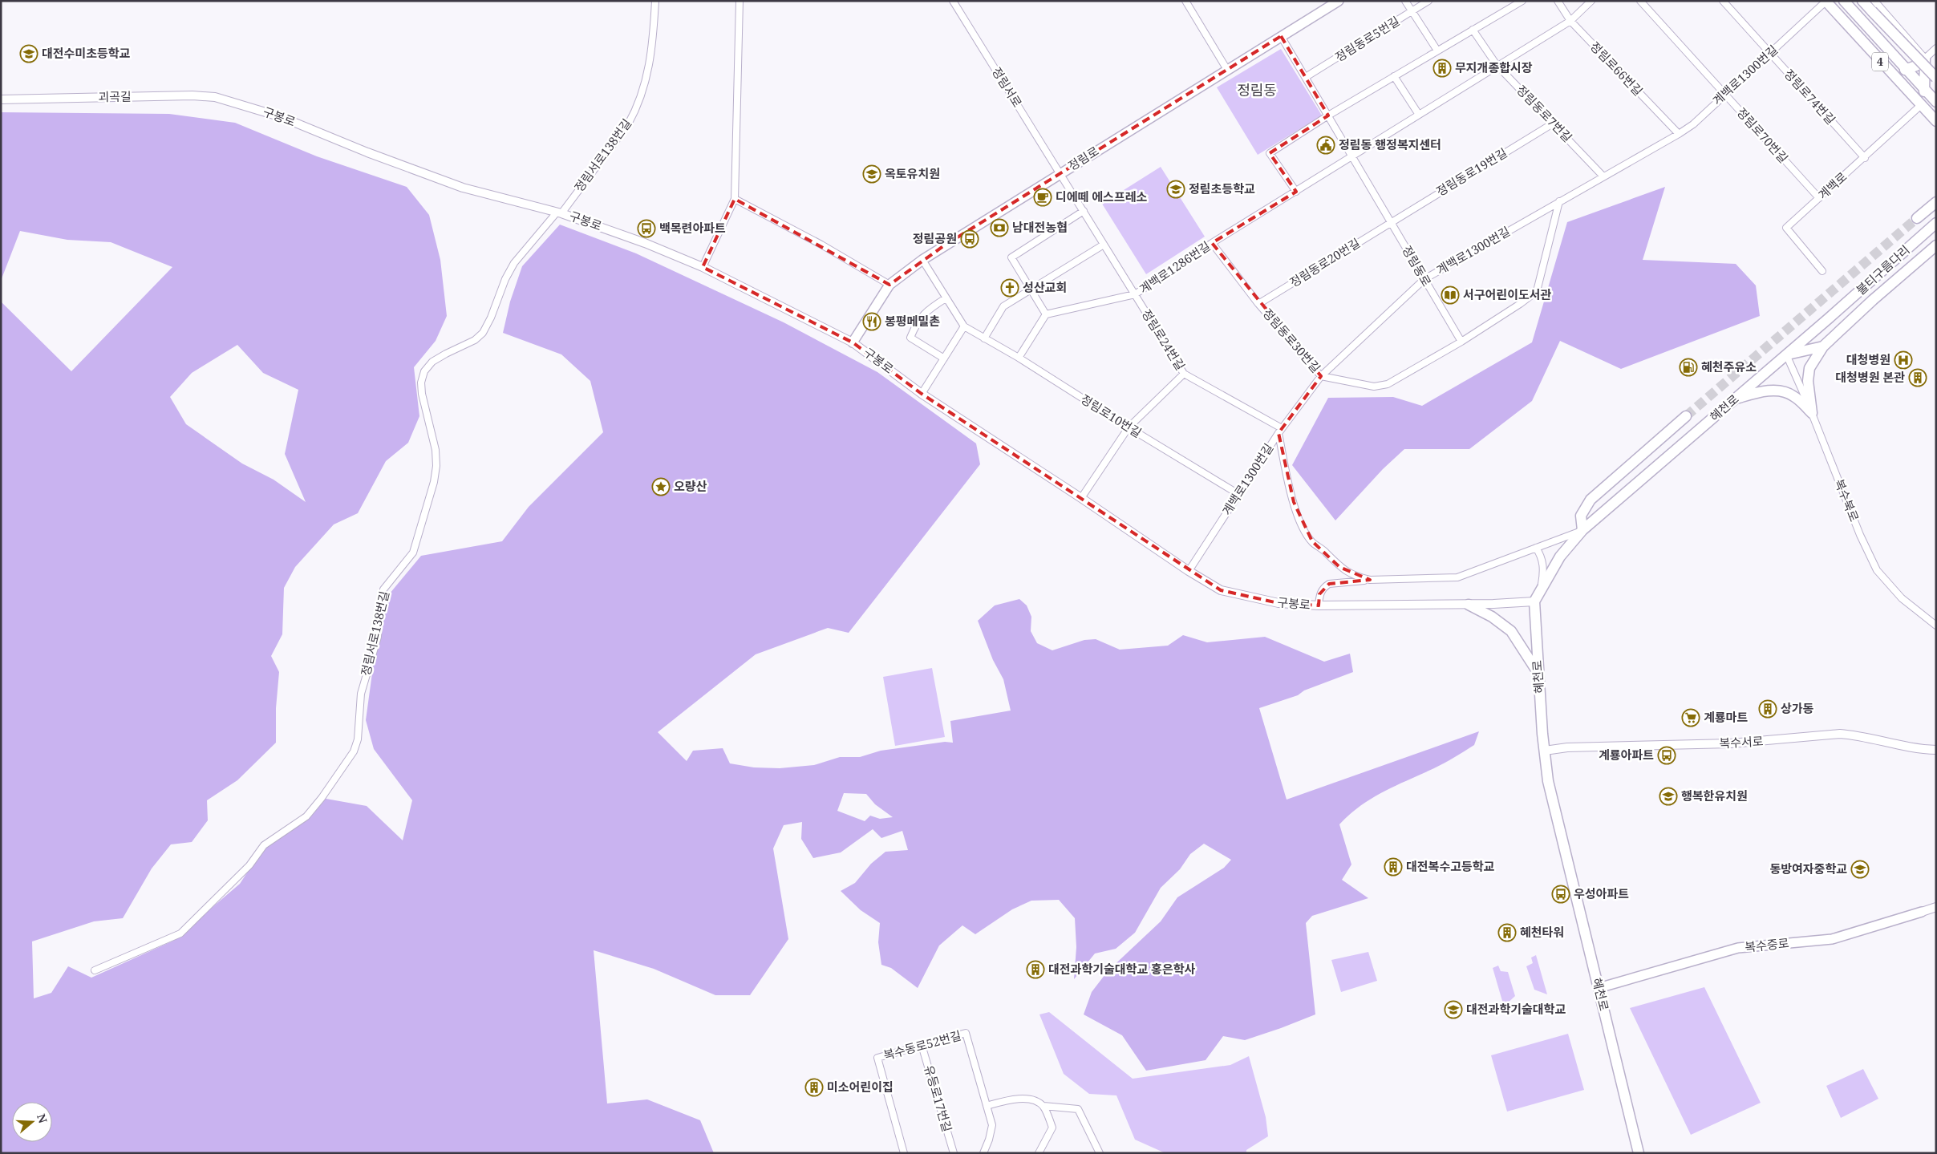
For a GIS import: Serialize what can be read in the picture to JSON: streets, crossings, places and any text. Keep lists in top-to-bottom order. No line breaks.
{"streets":{"main road":["4","정림로","불티구름다리","혜천로","복수중로"],"street":["정림동로5번길","정림로66번길","계백로1300번길","정림서로","괴곡길","정림로74번길","정림동로7번길","구봉로","정림로70번길","정림서로138번길","정림동로19번길","계백로","정림동로20번길","정림동로","계백로1286번길","정림로24번길","정림동로30번길","정림로10번길","복수북로","복수서로","복수동로52번길","유등로17번길"]},"crossings":[["정림동로5번길","정림동로"],["4","계백로1300번길"],["4","계백로"],["정림로66번길","계백로1300번길"],["정림로66번길","계백로1286번길"],["계백로1300번길","정림로74번길"],["계백로1300번길","정림동로7번길"],["계백로1300번길","구봉로"],["계백로1300번길","정림로70번길"],["계백로1300번길","정림동로"],["계백로1300번길","정림로24번길"],["계백로1300번길","정림동로30번길"],["계백로1300번길","정림로10번길"],["정림서로","정림로"],["정림서로","정림로24번길"],["괴곡길","구봉로"],["정림로74번길","계백로"],["정림동로7번길","정림동로19번길"],["정림동로7번길","계백로1286번길"],["구봉로","정림서로138번길"],["구봉로","정림로"],["구봉로","혜천로"],["정림로70번길","계백로"],["정림로","정림동로"],["정림로","정림로24번길"],["정림로","정림로10번길"],["정림동로19번길","정림동로20번길"],["정림동로19번길","정림동로"],["정림동로20번길","정림동로"],["정림동로20번길","정림동로30번길"],["정림동로","계백로1286번길"],["정림동로","정림동로30번길"],["계백로1286번길","정림로24번길"],["계백로1286번길","정림동로30번길"],["불티구름다리","혜천로"],["혜천로","복수북로"],["혜천로","복수서로"],["혜천로","복수중로"],["복수동로52번길","유등로17번길"]],"districts":["정림동"],"places":{"school or university":["대전수미초등학교","옥토유치원","정림초등학교","행복한유치원","동방여자중학교","대전과학기술대학교"],"building":["무지개종합시장","대청병원 본관","상가동","대전복수고등학교","혜천타워","대전과학기술대학교 홍은학사","미소어린이집"],"public building":["정림동 행정복지센터"],"cafe":["디에떼 에스프레소"],"bank":["남대전농협"],"bus stop":["백목련아파트","정림공원","계룡아파트","우성아파트"],"church":["성산교회"],"library":["서구어린이도서관"],"restaurant":["봉평메밀촌"],"hospital":["대청병원"],"fuel station":["혜천주유소"],"place":["오량산"],"supermarket":["계룡마트"]},"north":"right"}
